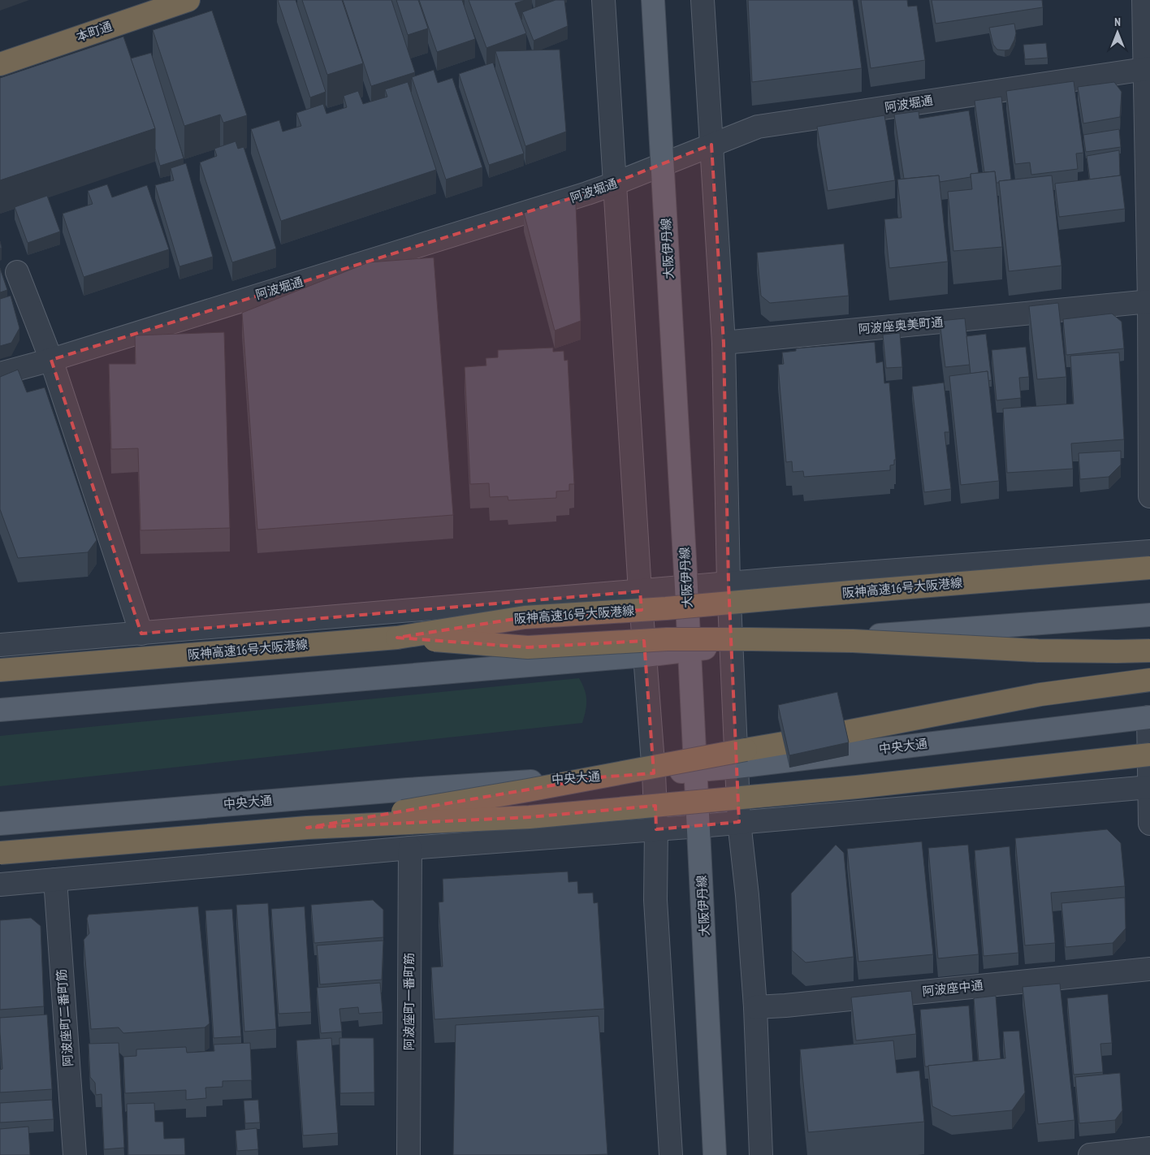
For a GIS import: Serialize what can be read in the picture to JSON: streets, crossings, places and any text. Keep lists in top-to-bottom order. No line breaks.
{"streets":{"highway":["本町通","阪神高速16号大阪港線"],"main road":["大阪伊丹線","中央大通"],"street":["阿波堀通","阿波座奥美町通","阿波座中通","阿波座町一番町筋","阿波座町二番町筋"]},"crossings":[["阿波堀通","大阪伊丹線"],["大阪伊丹線","中央大通"]],"north":"top"}
